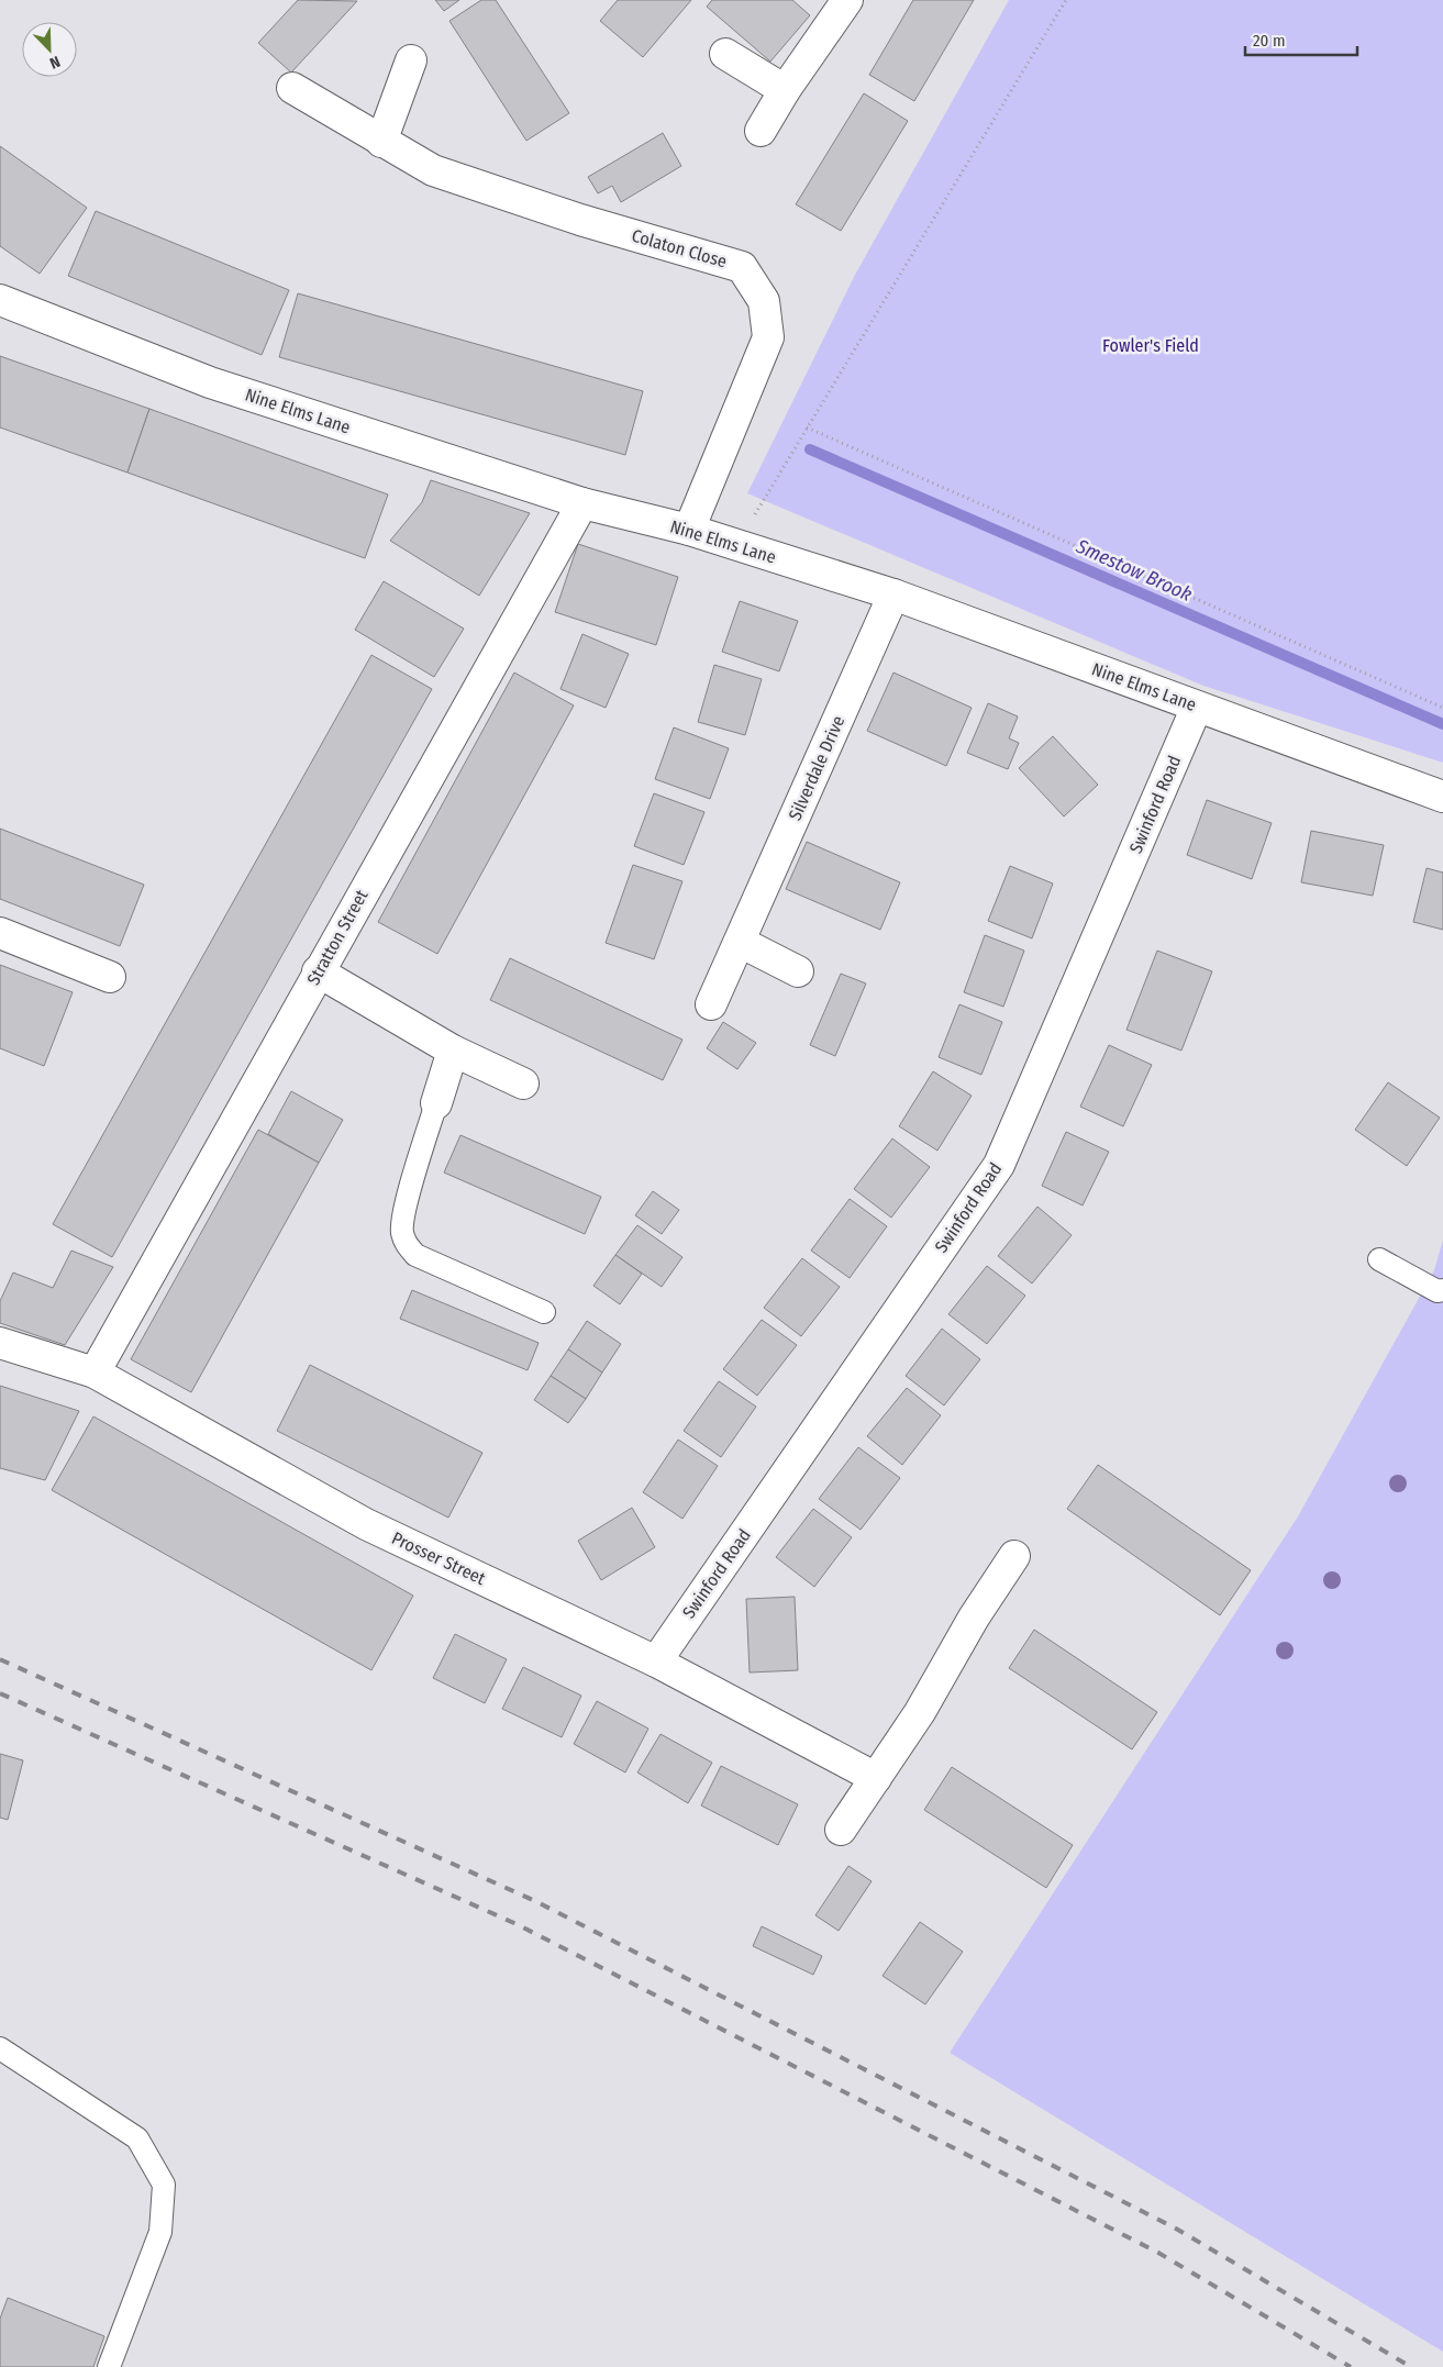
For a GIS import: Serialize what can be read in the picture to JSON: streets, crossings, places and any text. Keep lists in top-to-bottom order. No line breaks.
{"streets":{"street":["Colaton Close","Nine Elms Lane","Silverdale Drive","Swinford Road","Stratton Street","Prosser Street"]},"crossings":[["Colaton Close","Nine Elms Lane"],["Nine Elms Lane","Silverdale Drive"],["Nine Elms Lane","Swinford Road"],["Nine Elms Lane","Stratton Street"],["Swinford Road","Prosser Street"],["Stratton Street","Prosser Street"]],"water":["Smestow Brook"],"parks":["Fowler's Field"],"scale_bar":"20 m","north":"bottom right"}
